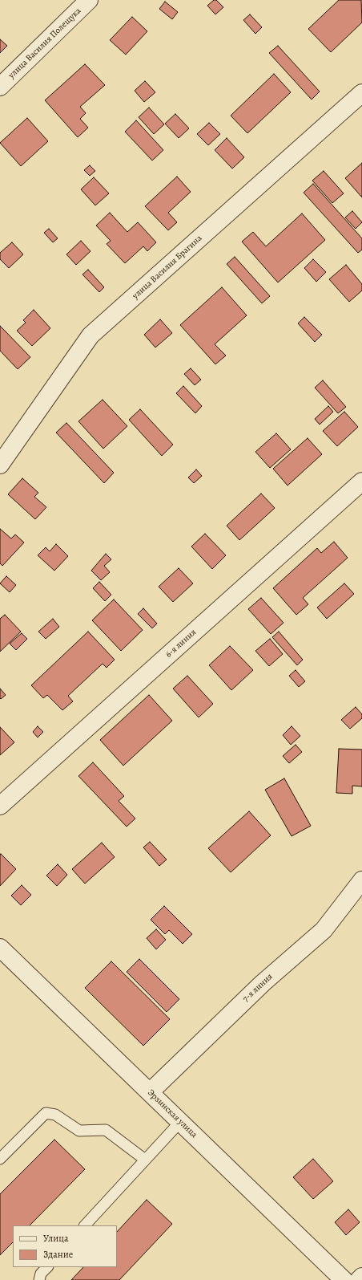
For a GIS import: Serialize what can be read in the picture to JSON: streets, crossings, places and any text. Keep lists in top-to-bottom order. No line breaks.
{"streets":{"street":["улица Василия Полещука","улица Василия Брагина","6-я линия","7-я линия","Эрзинская улица"]},"crossings":[["7-я линия","Эрзинская улица"]],"legend":["Улица","Здание"]}
